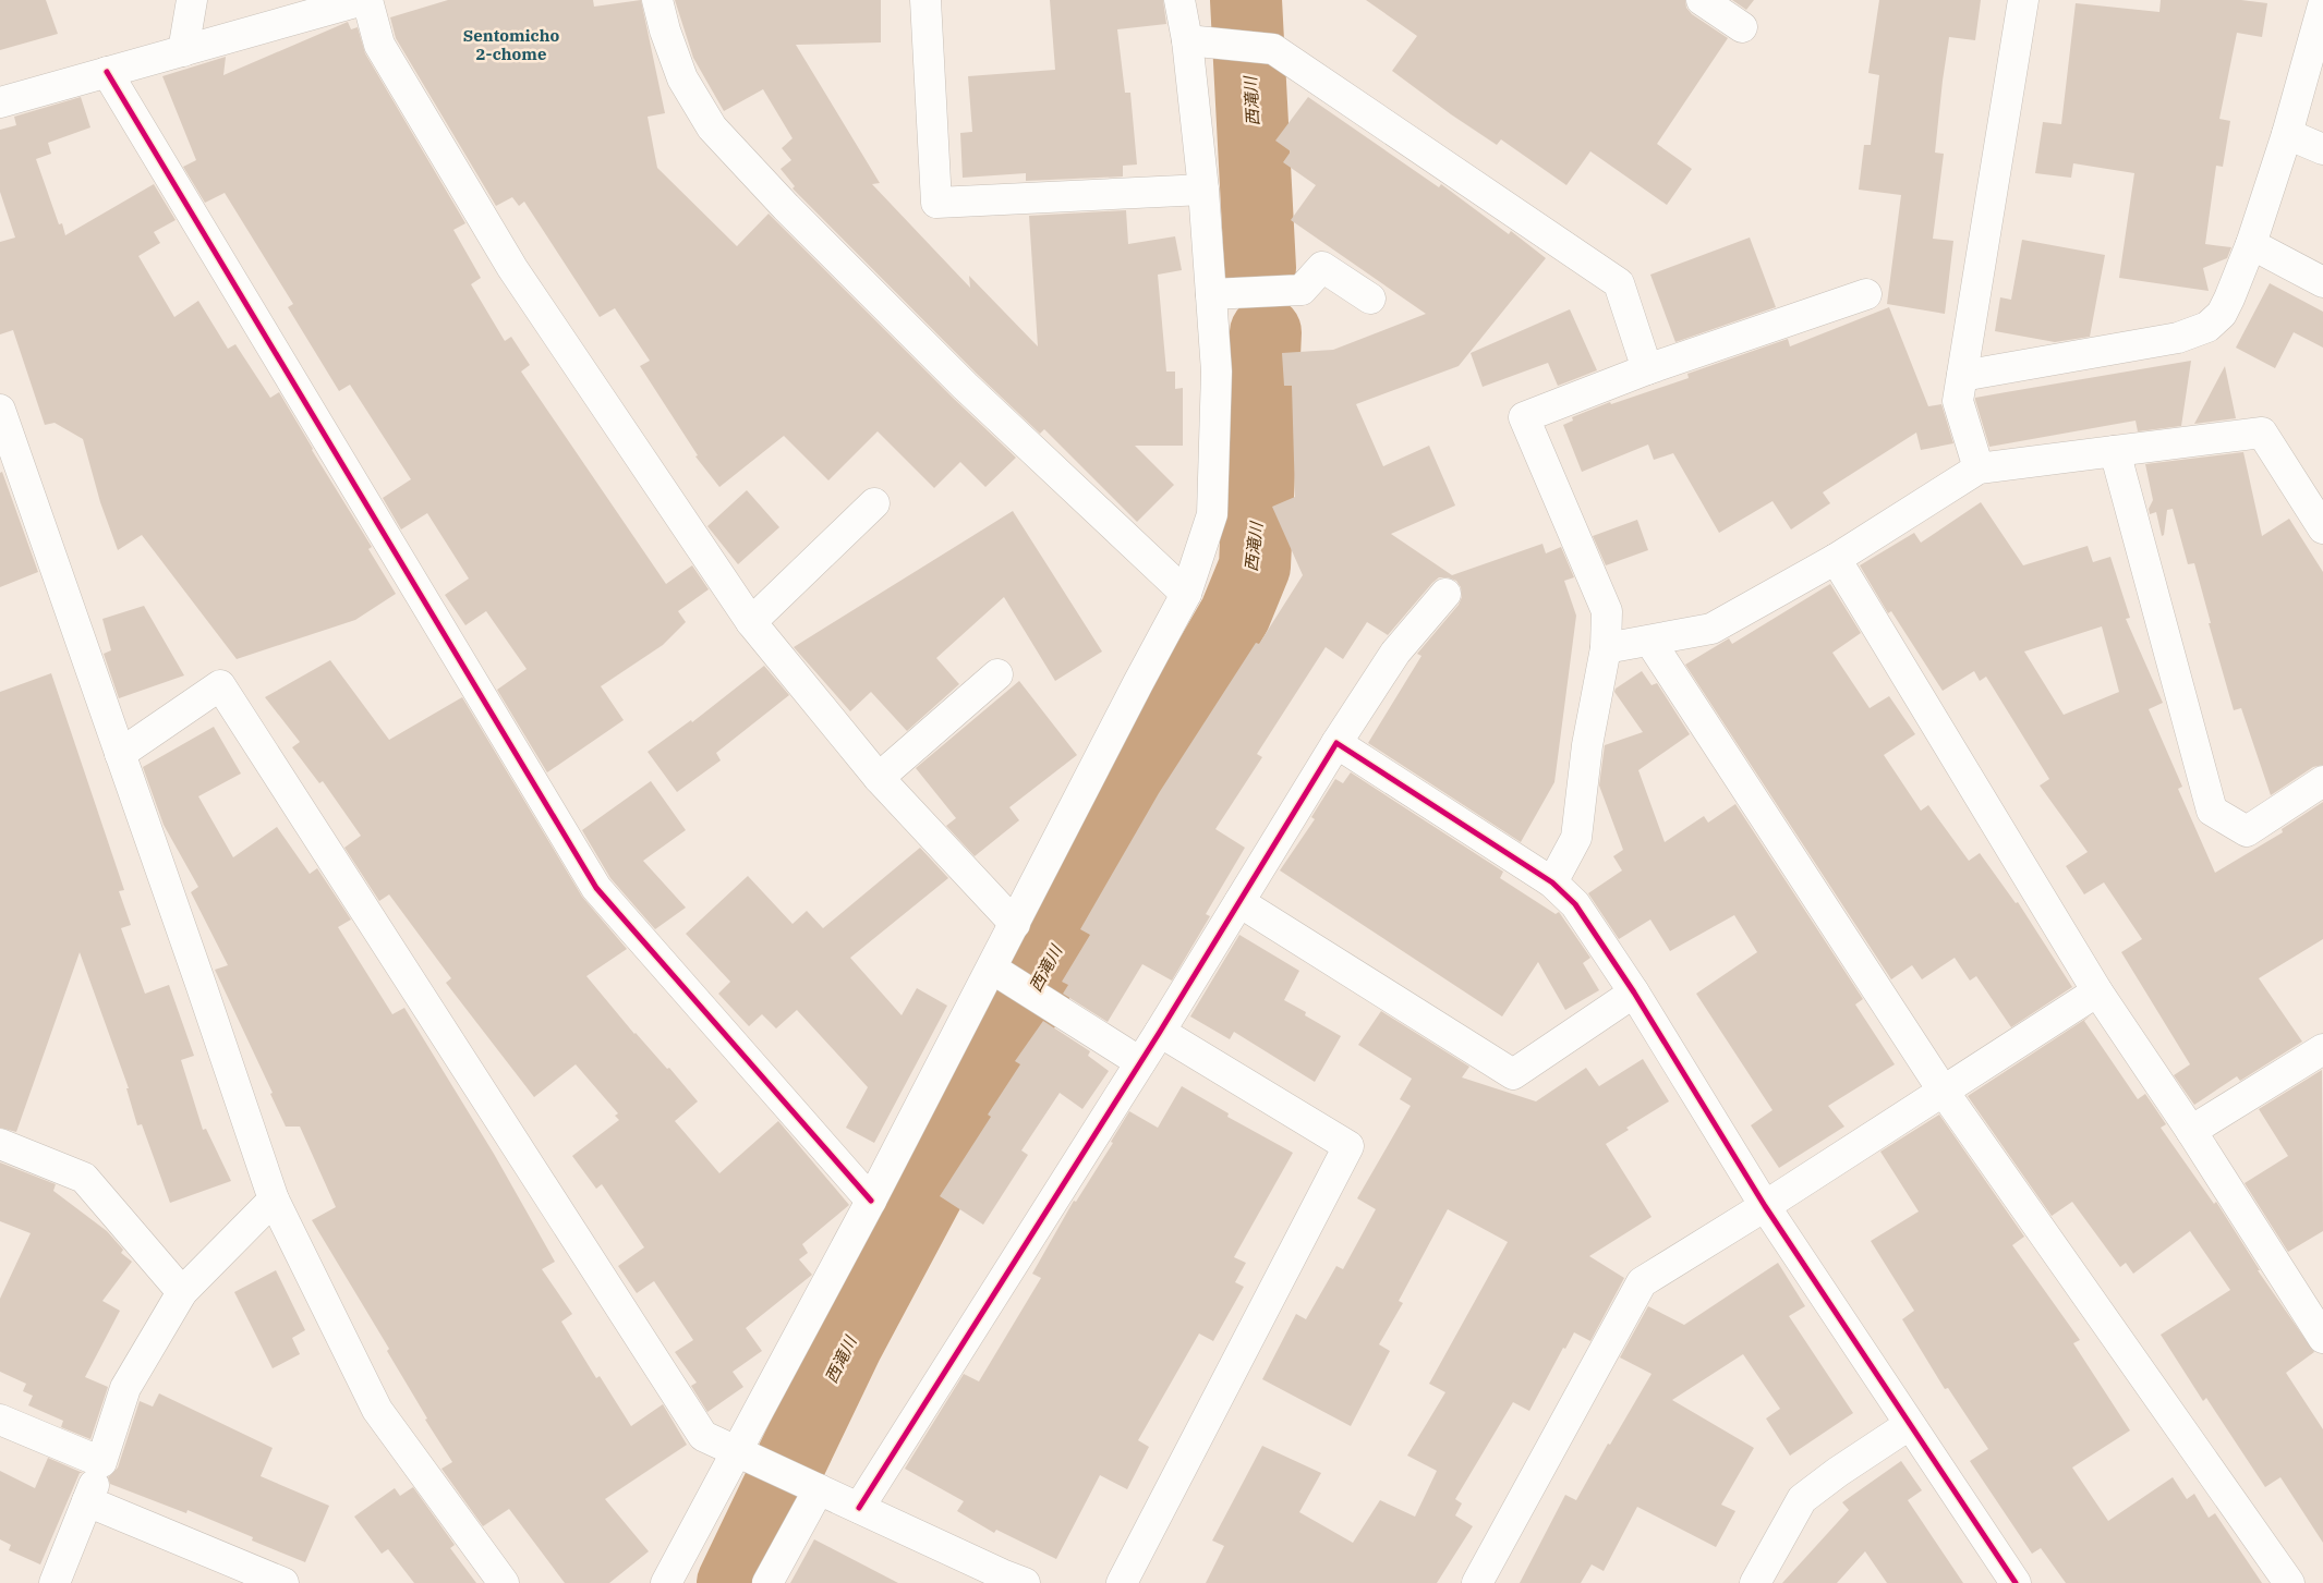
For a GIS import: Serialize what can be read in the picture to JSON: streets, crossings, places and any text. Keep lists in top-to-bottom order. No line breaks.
{"districts":["Sentomicho 2-chome"],"water":["西滝川"]}
